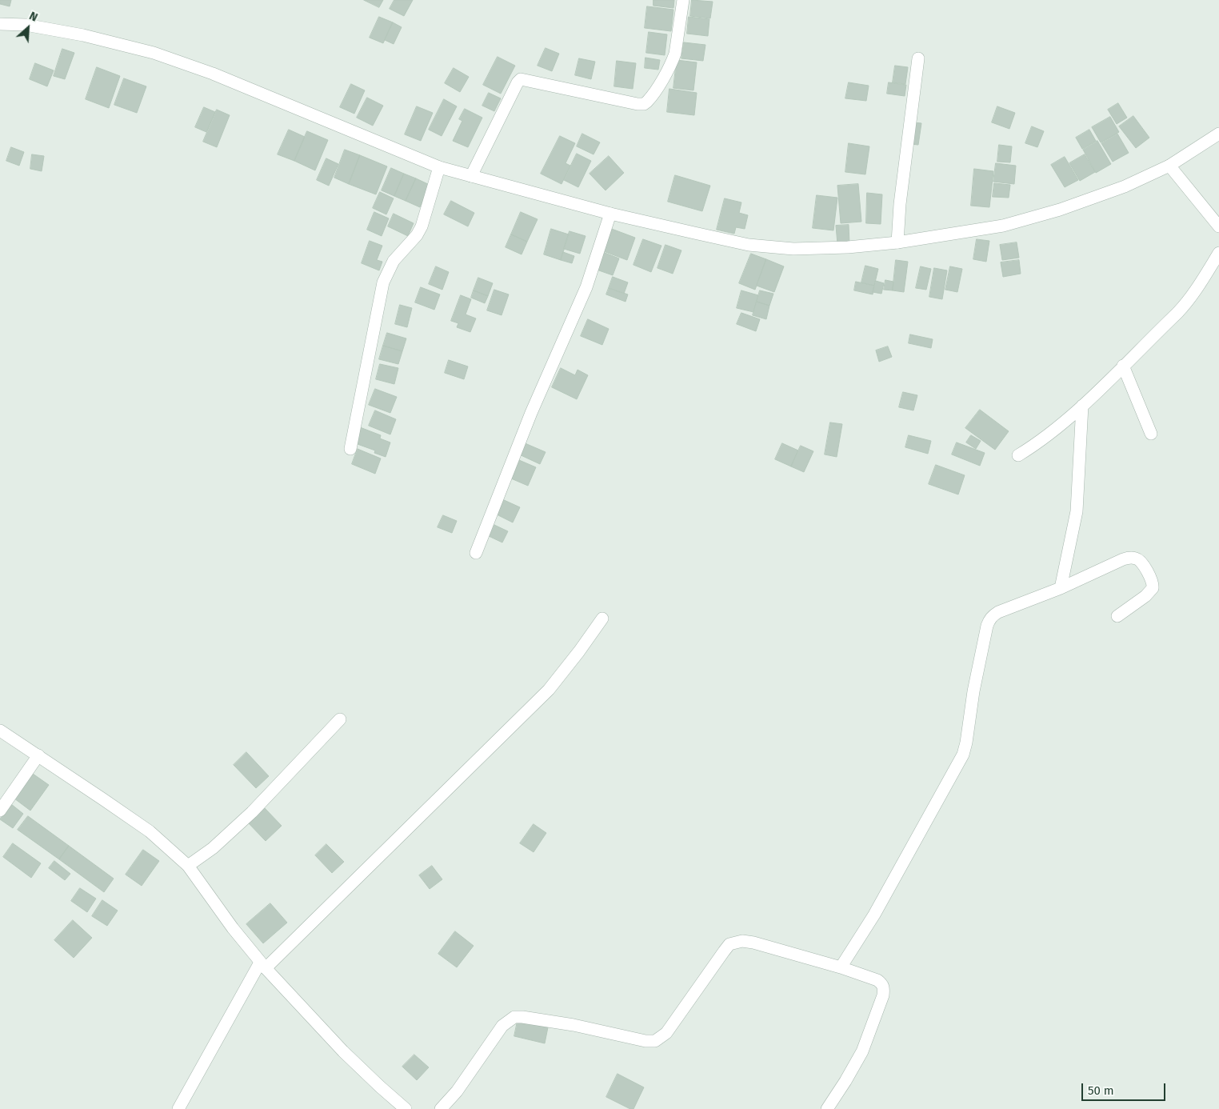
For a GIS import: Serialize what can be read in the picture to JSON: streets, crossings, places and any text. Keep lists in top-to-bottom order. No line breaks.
{"scale_bar":"50 m","north":"top right"}
